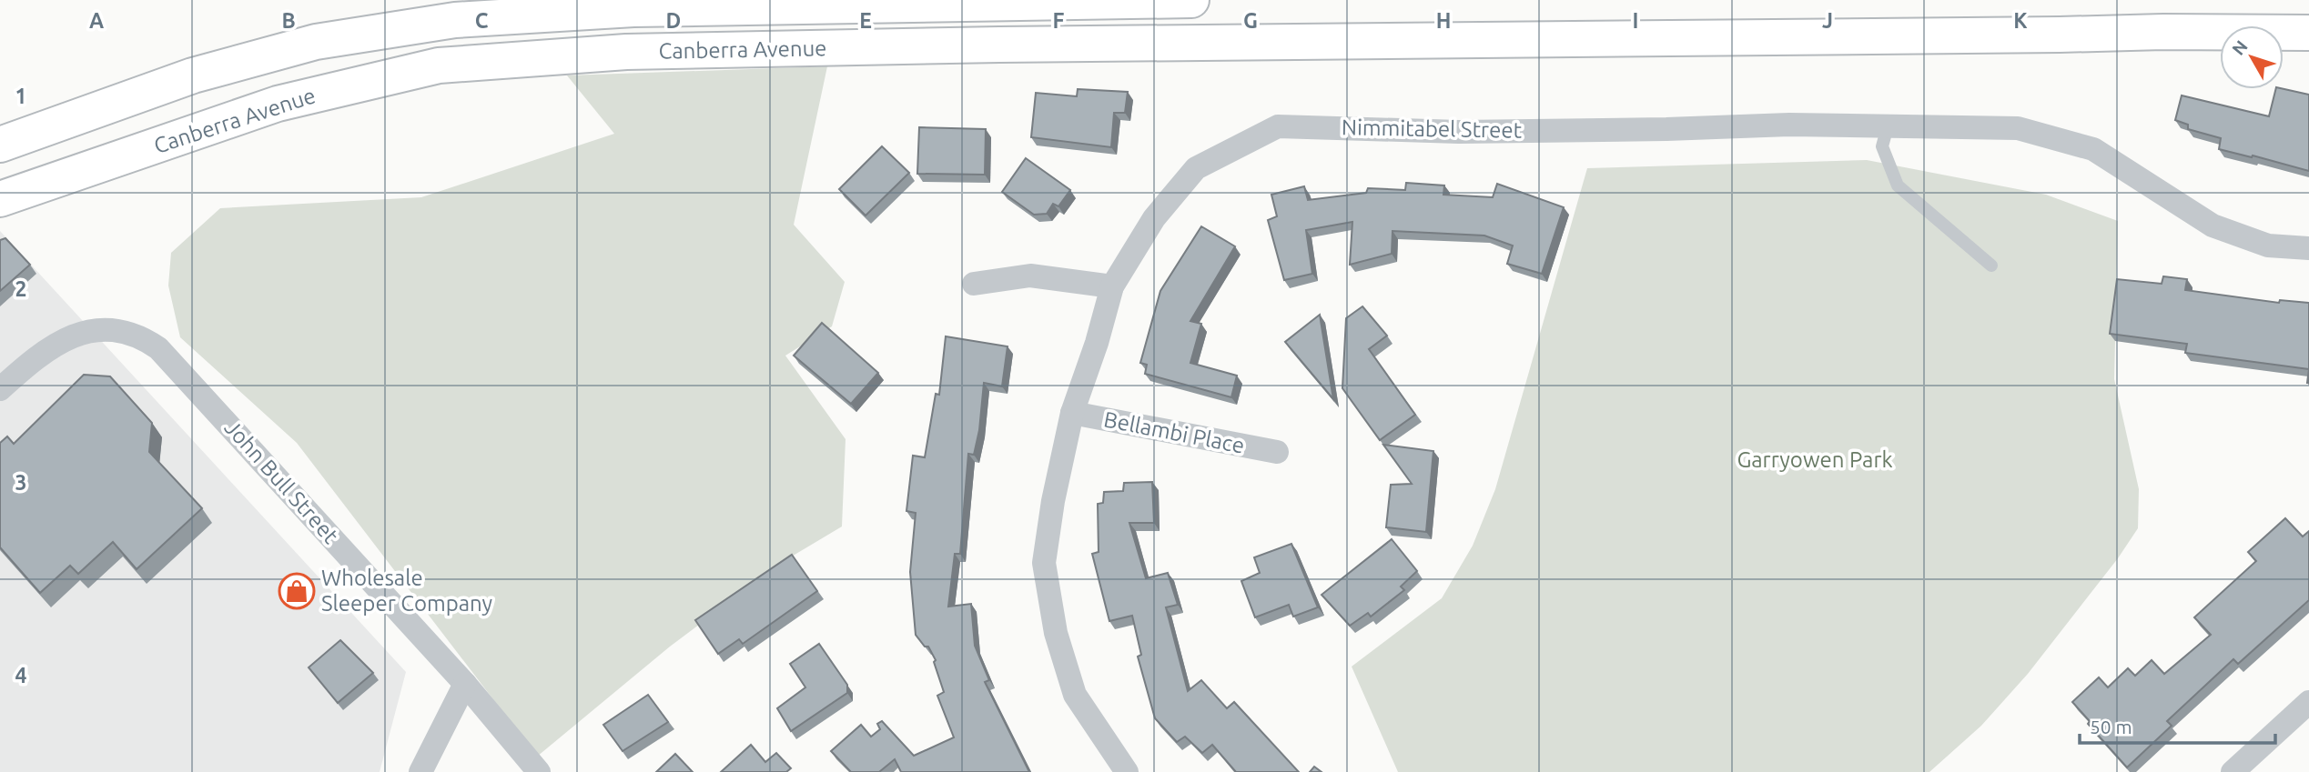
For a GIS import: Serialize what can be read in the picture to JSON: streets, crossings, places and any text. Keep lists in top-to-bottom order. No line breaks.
{"streets":{"highway":["Canberra Avenue"],"street":["Nimmitabel Street","Bellambi Place","John Bull Street"]},"crossings":[["Nimmitabel Street","Bellambi Place"]],"parks":["Garryowen Park"],"places":{"shop":["Wholesale Sleeper Company"]},"scale_bar":"50 m","north":"top left","grid":{"columns":["A","B","C","D","E","F","G","H","I","J","K"],"rows":["1","2","3","4"]}}
